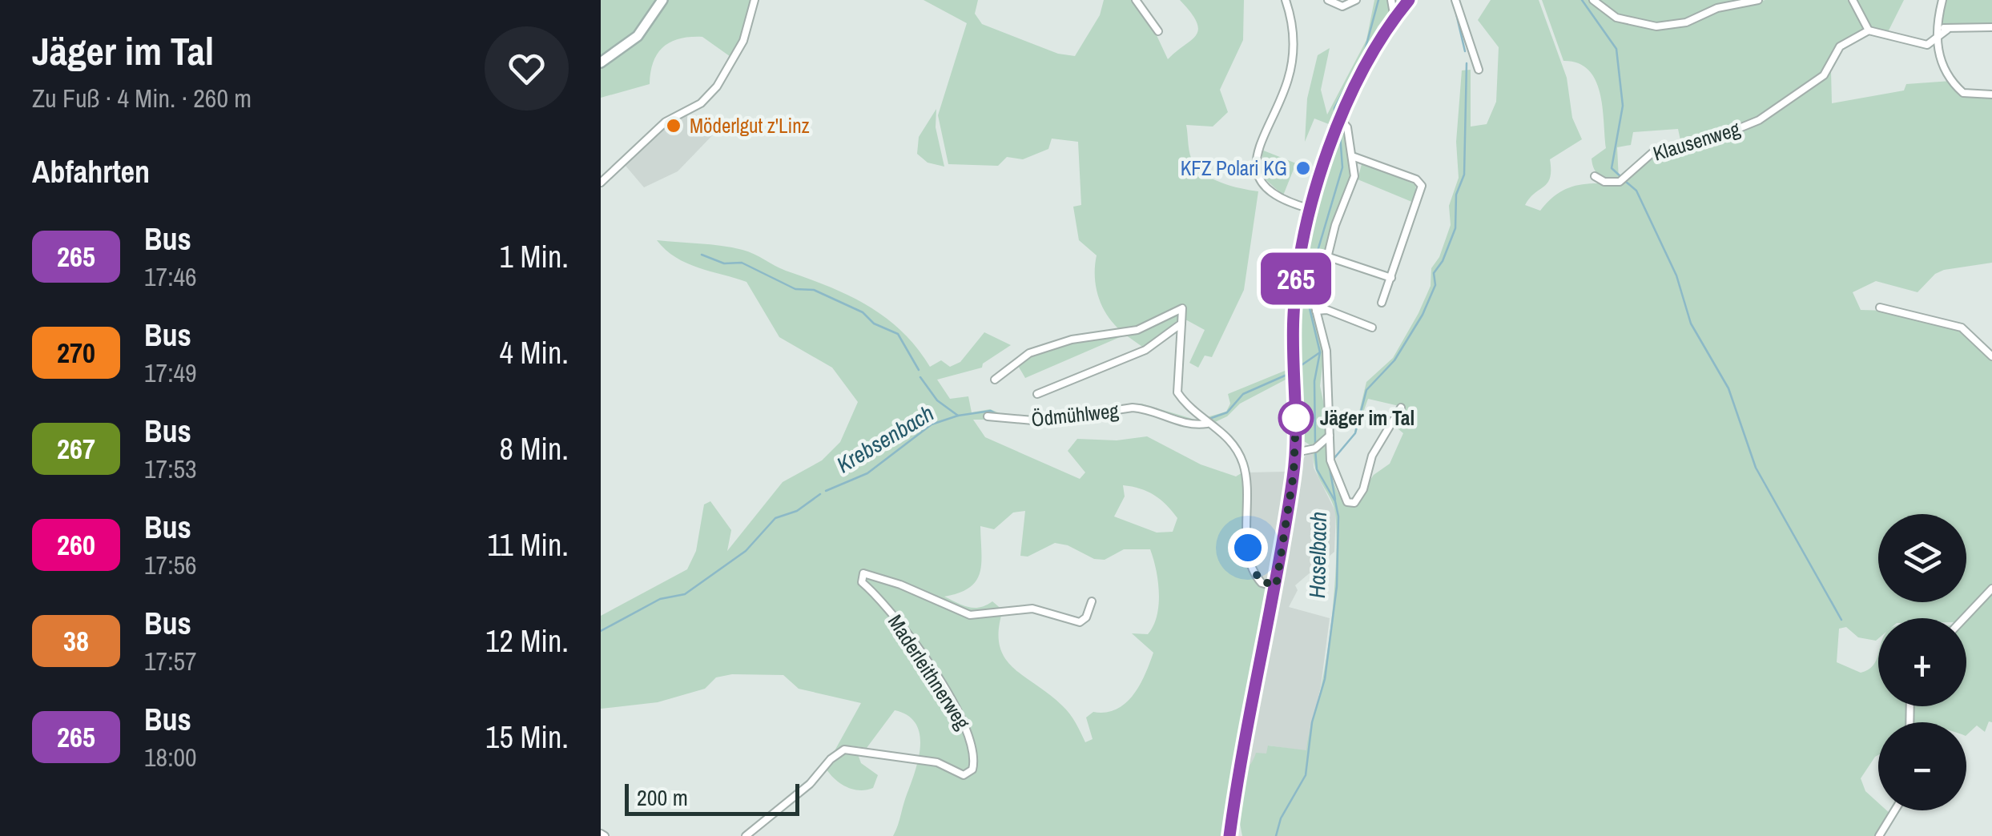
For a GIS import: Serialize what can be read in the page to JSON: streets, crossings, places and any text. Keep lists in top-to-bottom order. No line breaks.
{"streets":{"street":["Klausenweg","Ödmühlweg","Maderleithnerweg"]},"water":["Krebsenbach","Haselbach"],"places":["Möderlgut z'Linz","KFZ Polari KG","Jäger im Tal"],"lines":["bus line 265"],"scale_bar":"200 m","page":{"heading":[["Jäger im Tal","Zu Fuß · 4 Min. · 260 m"],"Abfahrten"],"on_map":"265","list":[{"mark":"265","name":"Bus","note":"17:46","value":"1 Min."},{"mark":"270","name":"Bus","note":"17:49","value":"4 Min."},{"mark":"267","name":"Bus","note":"17:53","value":"8 Min."},{"mark":"260","name":"Bus","note":"17:56","value":"11 Min."},{"mark":"38","name":"Bus","note":"17:57","value":"12 Min."},{"mark":"265","name":"Bus","note":"18:00","value":"15 Min."}],"map_buttons":["+","−"],"scale":"200 m"}}
